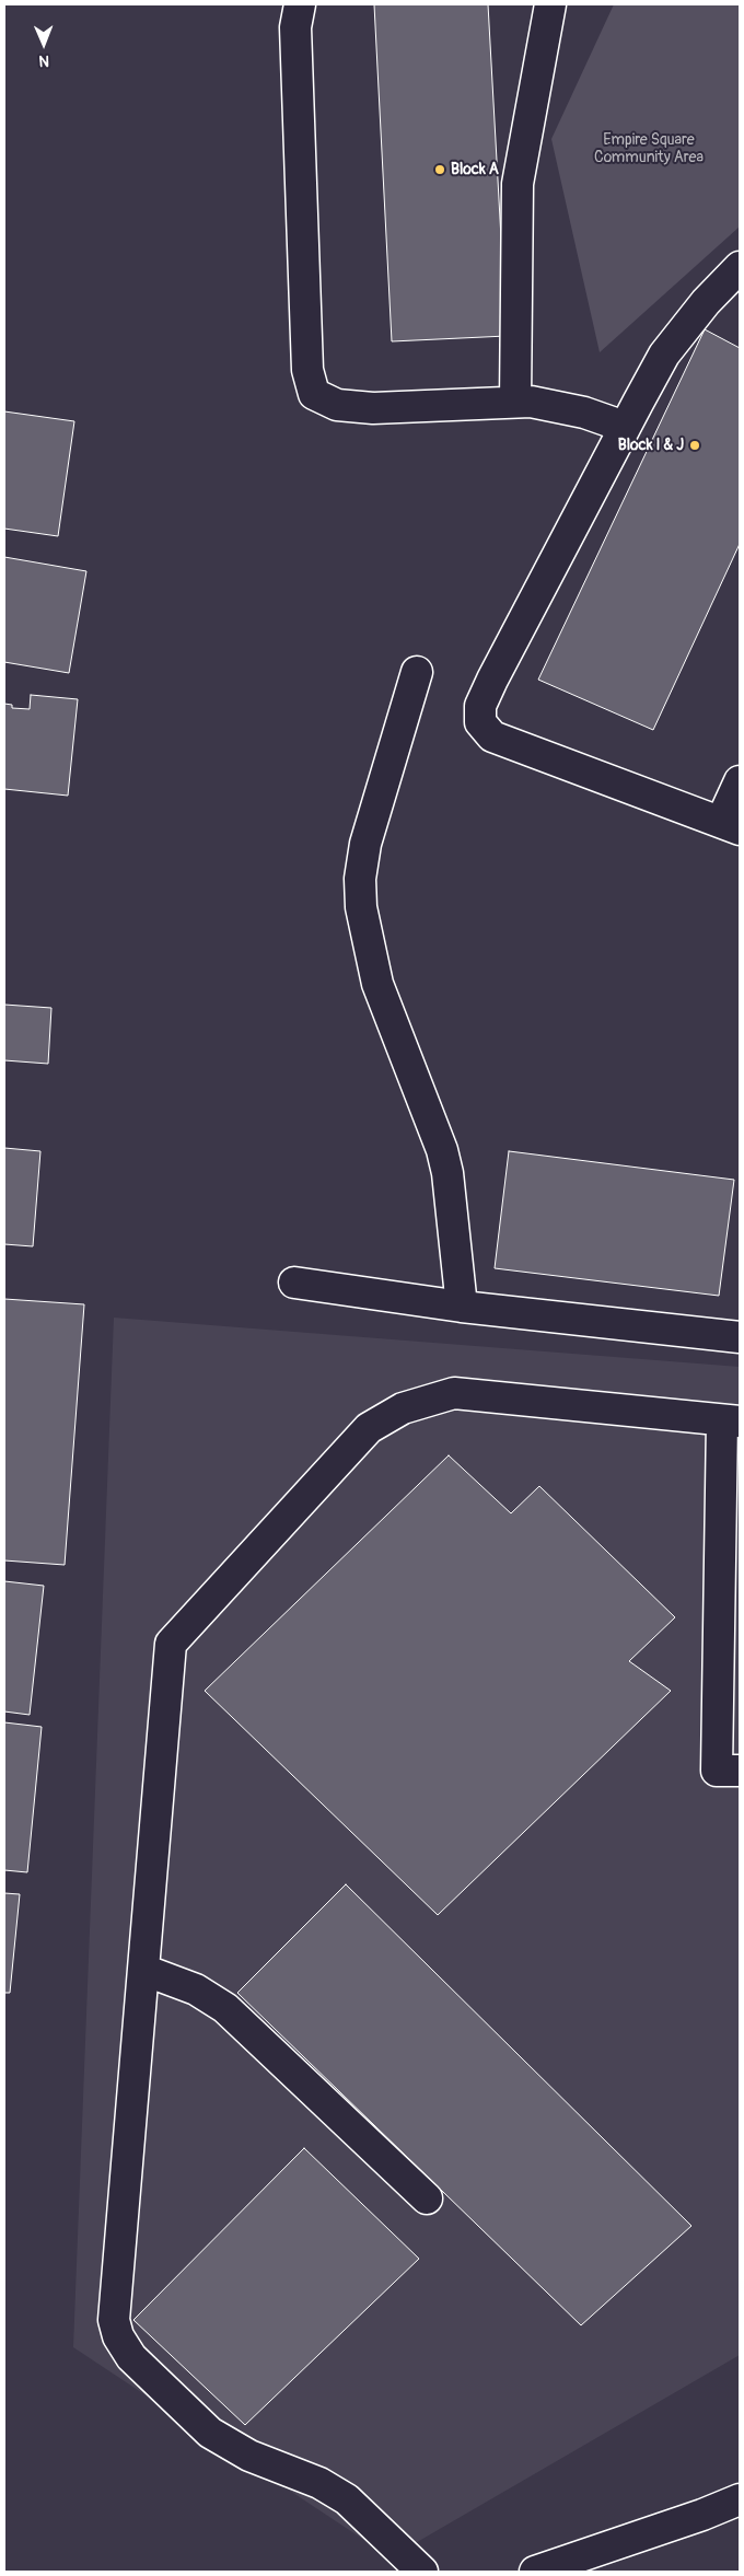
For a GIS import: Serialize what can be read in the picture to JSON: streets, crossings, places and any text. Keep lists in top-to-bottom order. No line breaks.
{"parks":["Empire Square Community Area"],"places":["Block A","Block I & J"],"north":"bottom"}
